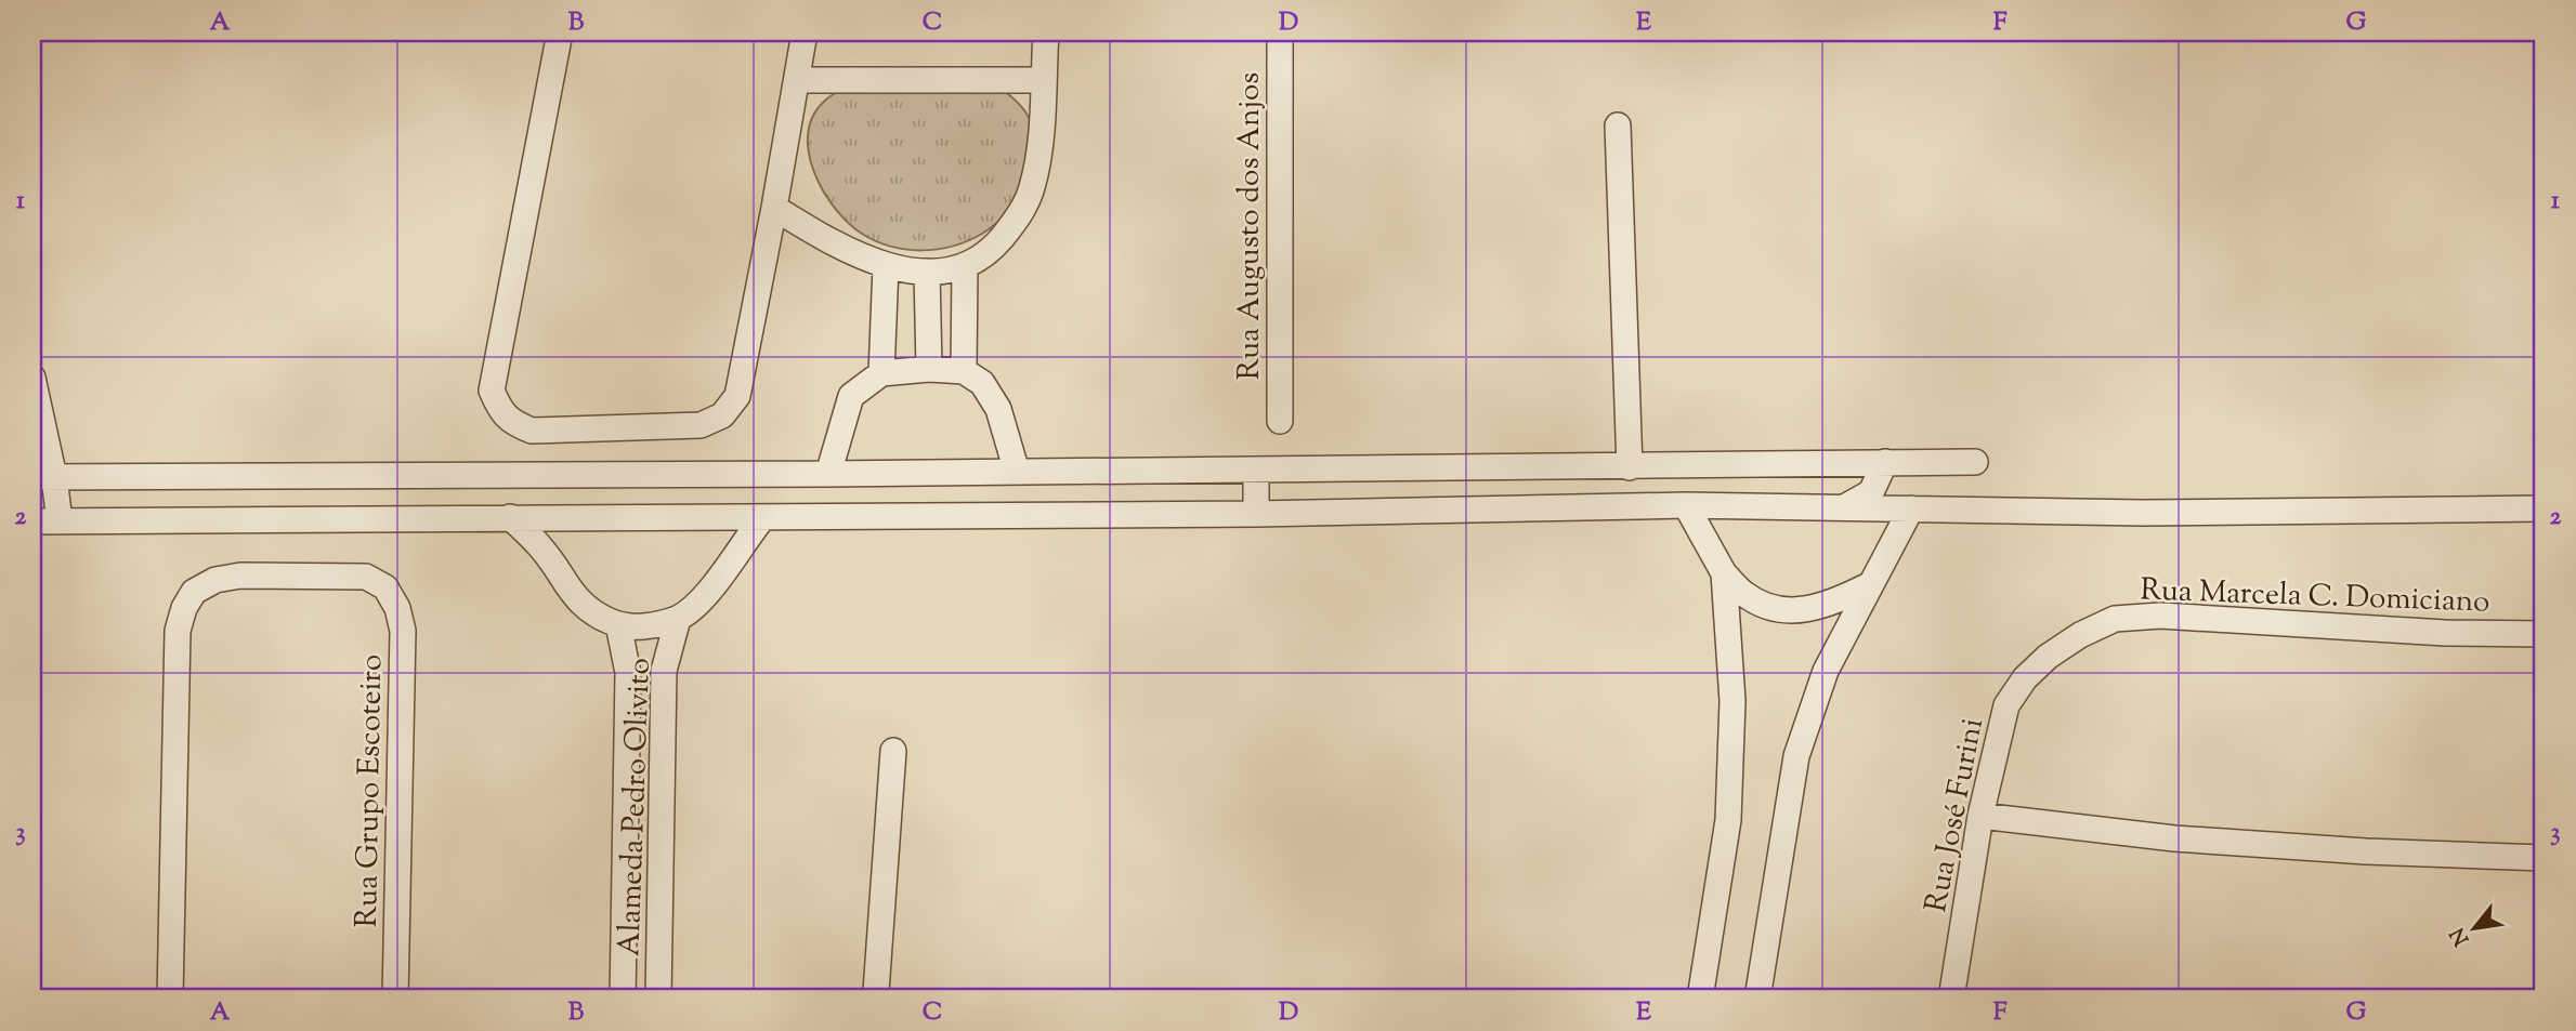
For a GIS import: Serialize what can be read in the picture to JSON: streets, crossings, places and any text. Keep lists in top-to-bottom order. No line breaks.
{"streets":{"street":["Rua Augusto dos Anjos","Rua Marcela C. Domiciano","Rua Grupo Escoteiro","Alameda Pedro Olivito","Rua José Furini"]},"crossings":[["Rua Marcela C. Domiciano","Rua José Furini"]],"north":"bottom left","grid":{"columns":["A","B","C","D","E","F","G"],"rows":["1","2","3"]}}
